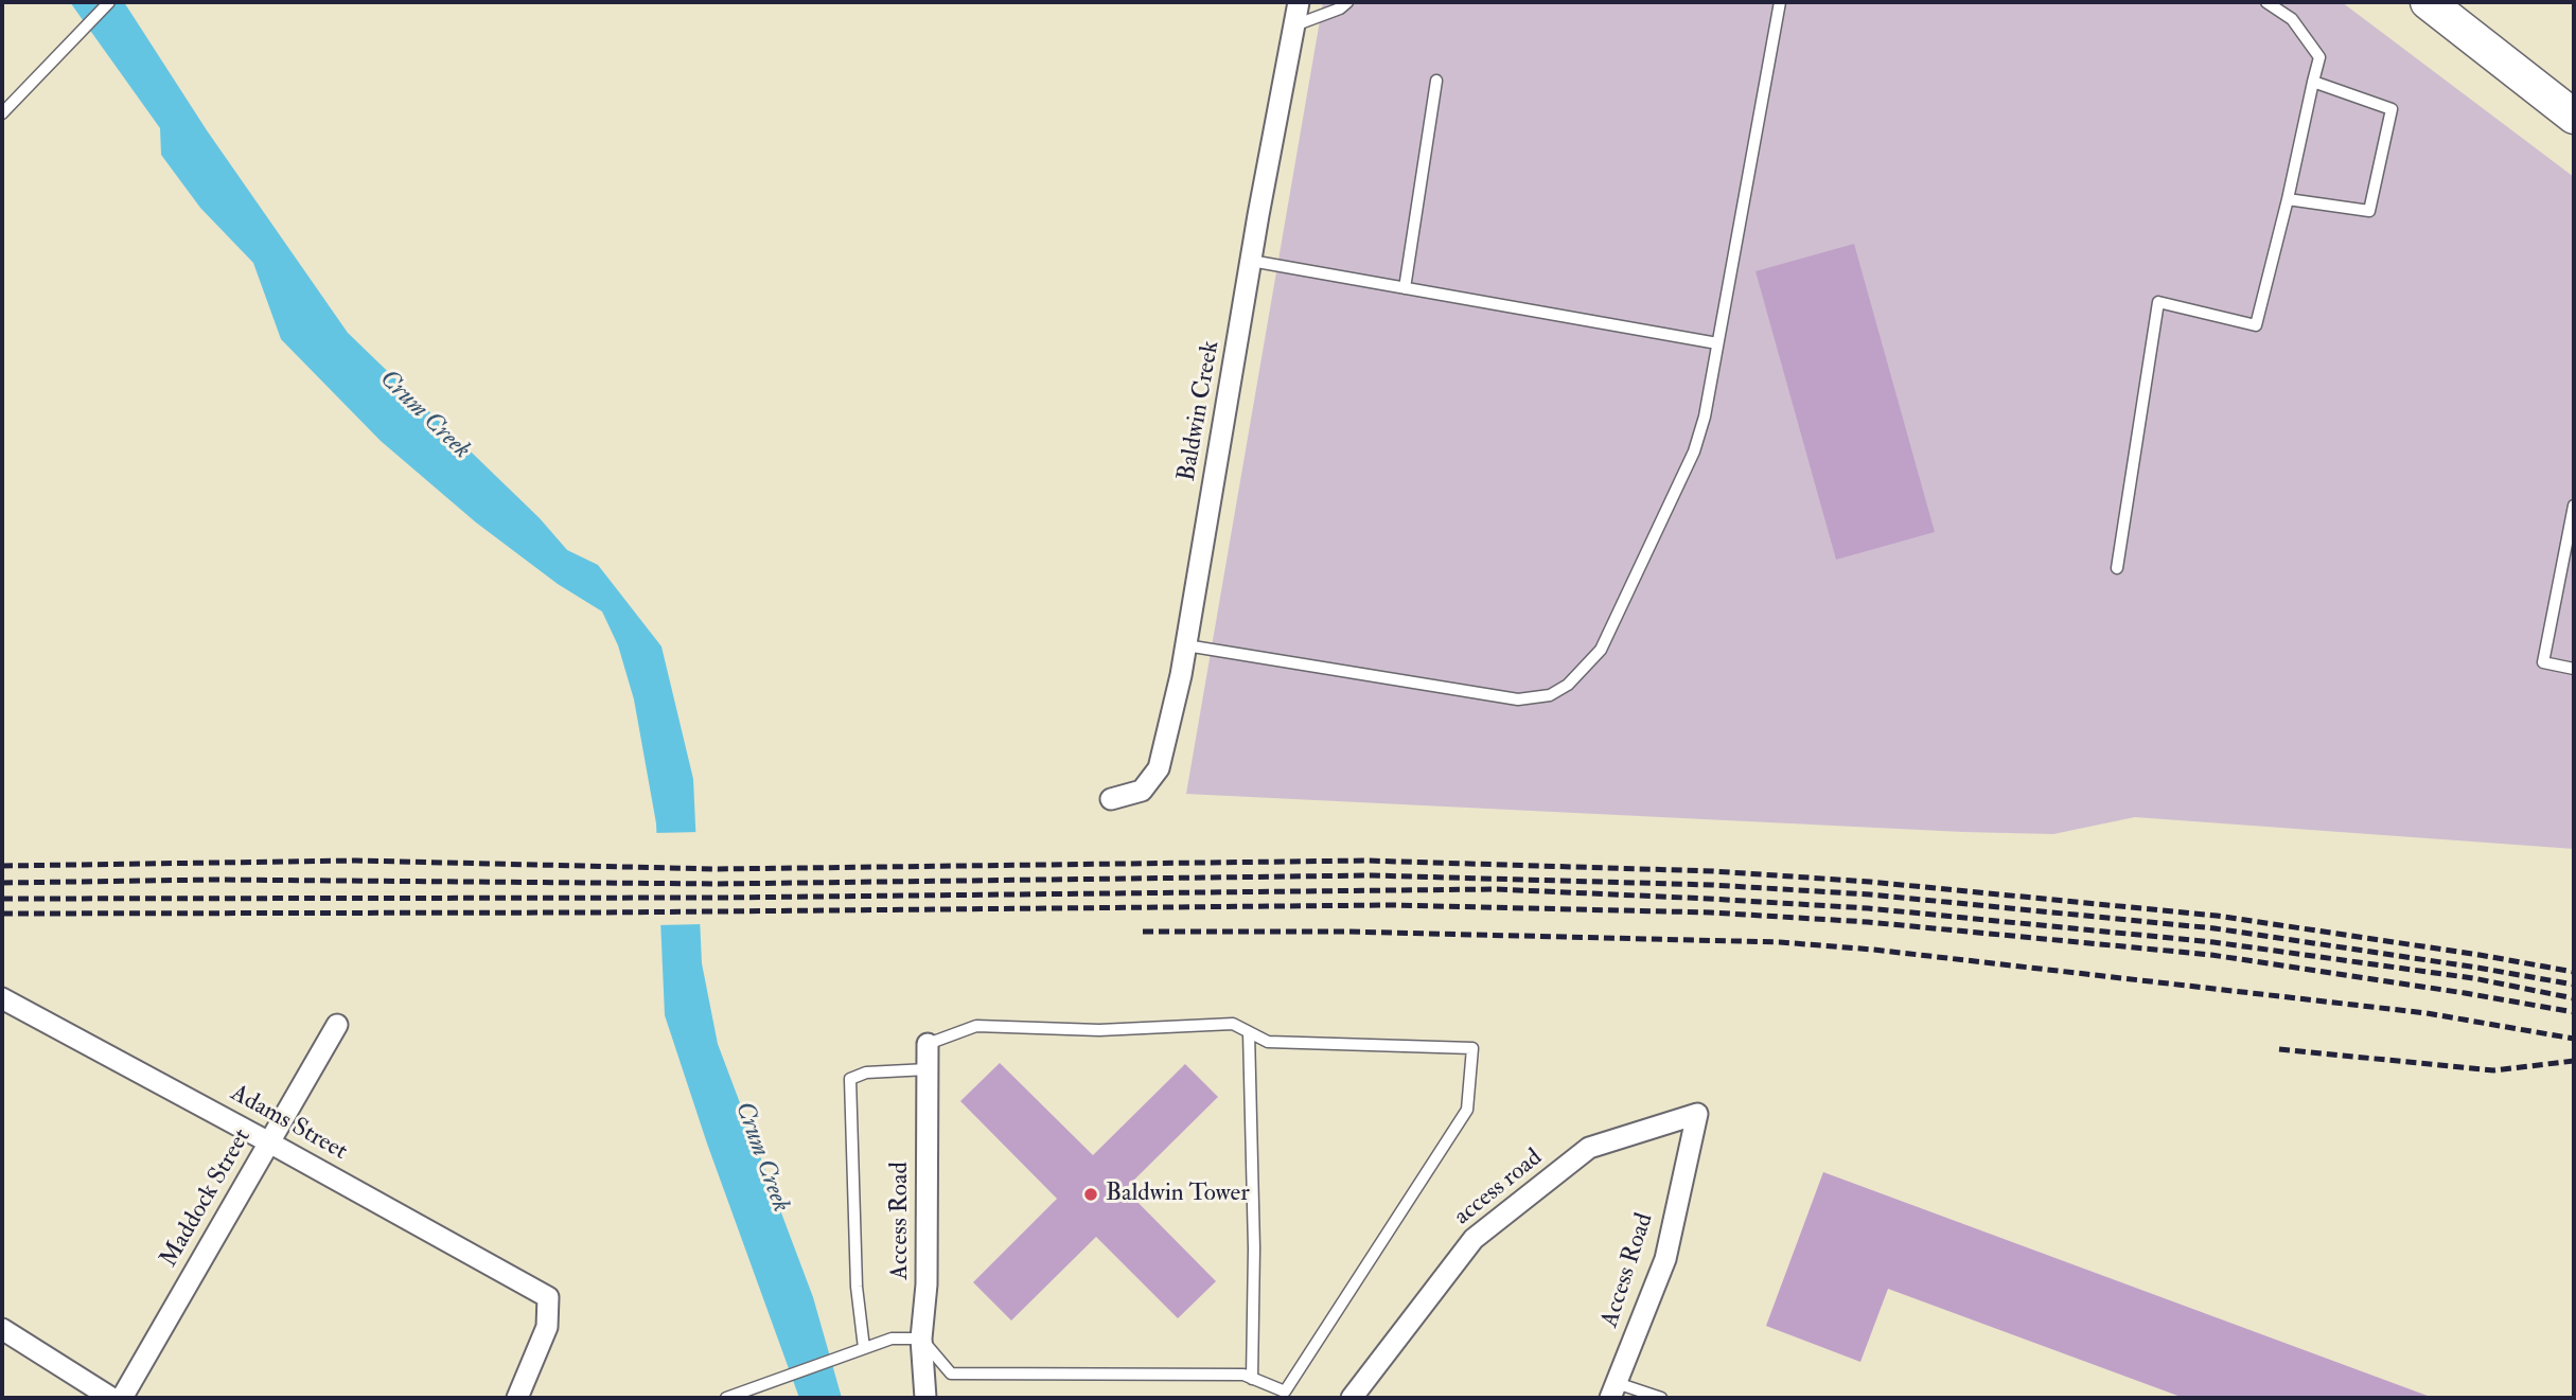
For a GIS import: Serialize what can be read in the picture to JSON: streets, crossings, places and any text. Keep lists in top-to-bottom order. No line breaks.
{"streets":{"street":["Baldwin Creek","Adams Street","access road","Maddock Street","Access Road"]},"crossings":[["Adams Street","Maddock Street"],["access road","Access Road"]],"water":["Crum Creek"],"places":["Baldwin Tower"]}
